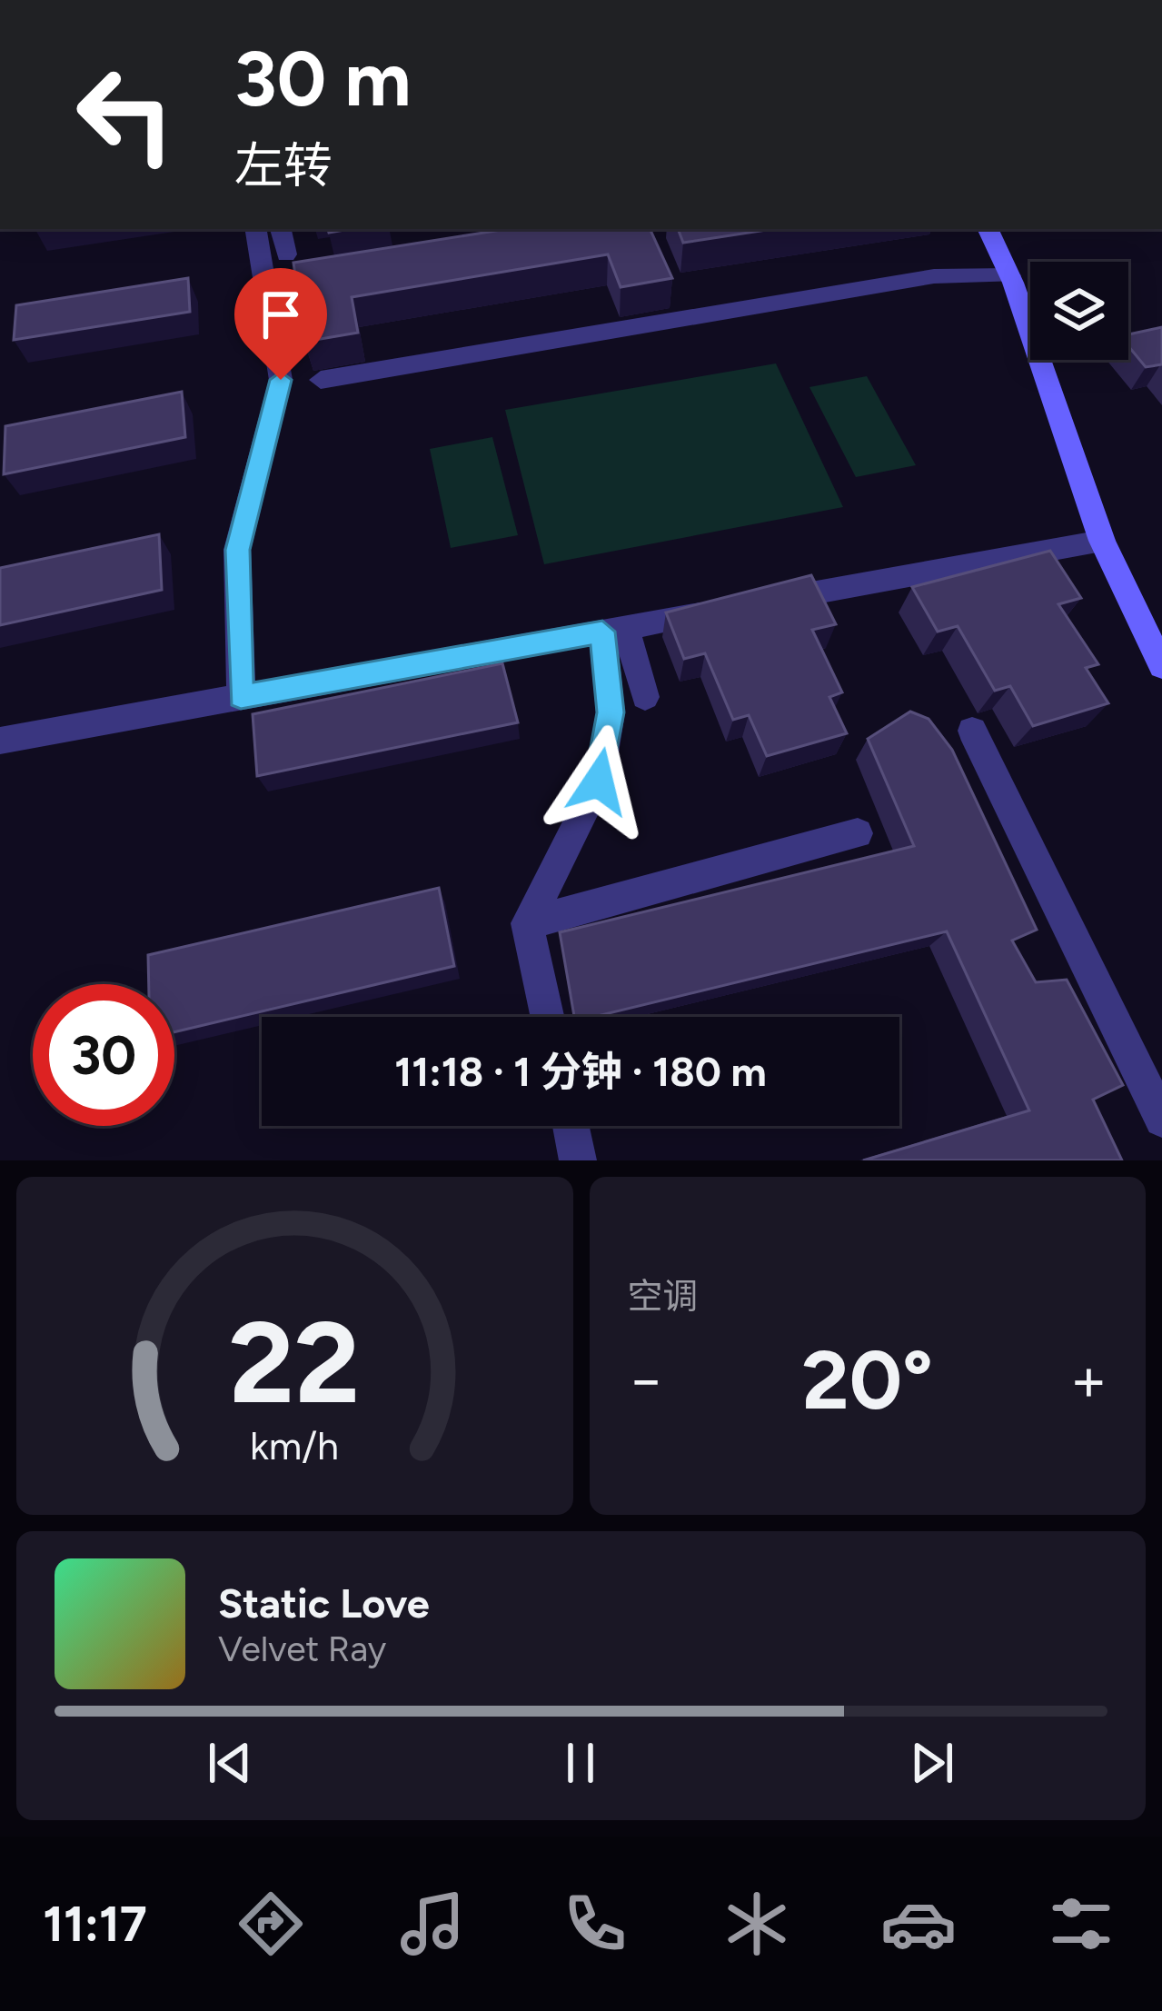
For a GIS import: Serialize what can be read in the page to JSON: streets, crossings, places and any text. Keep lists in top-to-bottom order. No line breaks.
{"page":{"turn":["30 m","左转"],"limit":"30","trip":"11:18 · 1 分钟 · 180 m","tile":"空调","heat":["−","20°","+"],"song":["Static Love","Velvet Ray"],"tabs":"11:17","gauge":["22","km/h"]}}
